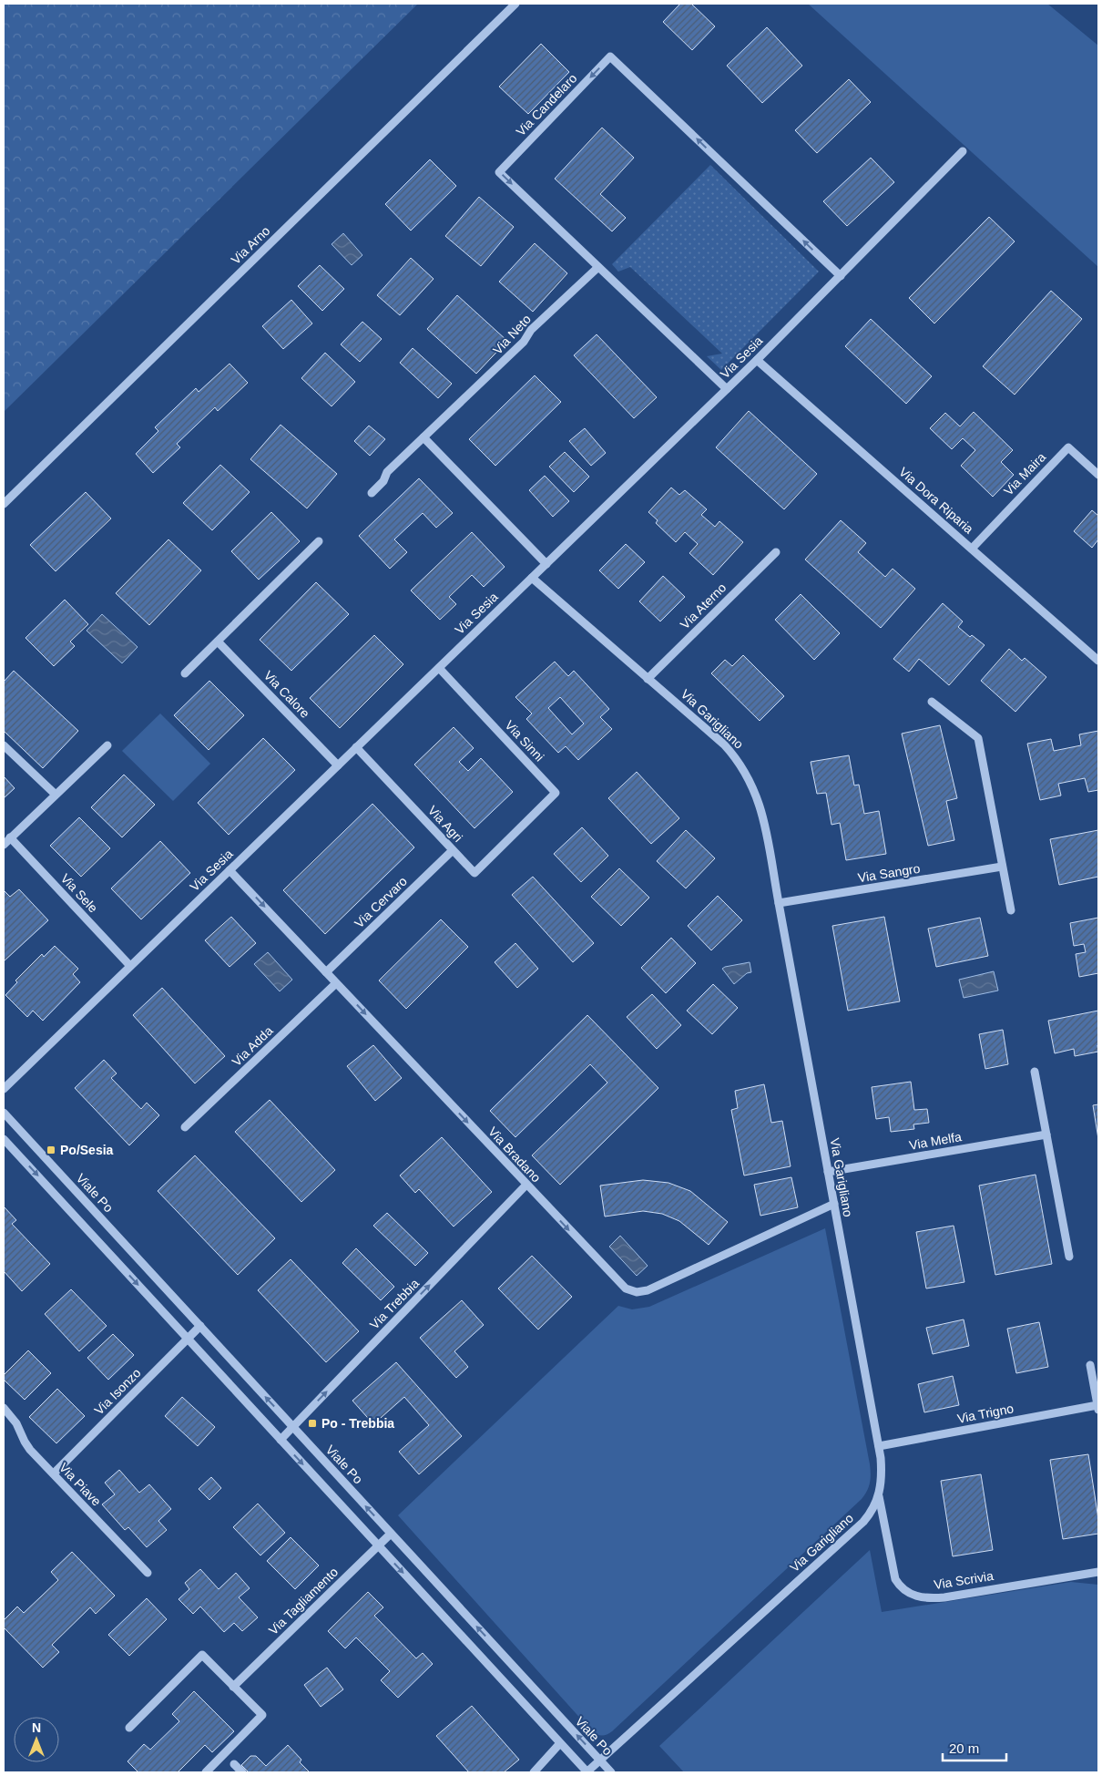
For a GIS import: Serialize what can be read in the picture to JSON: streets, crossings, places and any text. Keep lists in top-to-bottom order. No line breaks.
{"streets":{"street":["Via Candelaro","Via Arno","Via Neto","Via Sesia","Via Maira","Via Dora Riparia","Via Aterno","Via Calore","Via Garigliano","Via Sinni","Via Agri","Via Sangro","Via Sele","Via Cervaro","Via Adda","Via Melfa","Via Bradano","Viale Po","Via Trebbia","Via Isonzo","Via Trigno","Via Piave","Via Scrivia","Via Tagliamento"]},"crossings":[["Via Candelaro","Via Neto"],["Via Candelaro","Via Sesia"],["Via Sesia","Via Dora Riparia"],["Via Sesia","Via Calore"],["Via Sesia","Via Garigliano"],["Via Sesia","Via Sinni"],["Via Sesia","Via Agri"],["Via Sesia","Via Sele"],["Via Sesia","Via Bradano"],["Via Maira","Via Dora Riparia"],["Via Aterno","Via Garigliano"],["Via Garigliano","Via Sangro"],["Via Garigliano","Via Melfa"],["Via Garigliano","Via Bradano"],["Via Garigliano","Viale Po"],["Via Garigliano","Via Trigno"],["Via Garigliano","Via Scrivia"],["Via Sinni","Via Agri"],["Via Agri","Via Cervaro"],["Via Cervaro","Via Bradano"],["Via Adda","Via Bradano"],["Via Bradano","Via Trebbia"],["Viale Po","Via Trebbia"],["Viale Po","Via Isonzo"],["Viale Po","Via Tagliamento"],["Via Isonzo","Via Piave"]],"one_way":["Via Bradano","Via Trebbia"],"places":{"transit":["Po/Sesia","Po - Trebbia"]},"scale_bar":"20 m","north":"top"}
